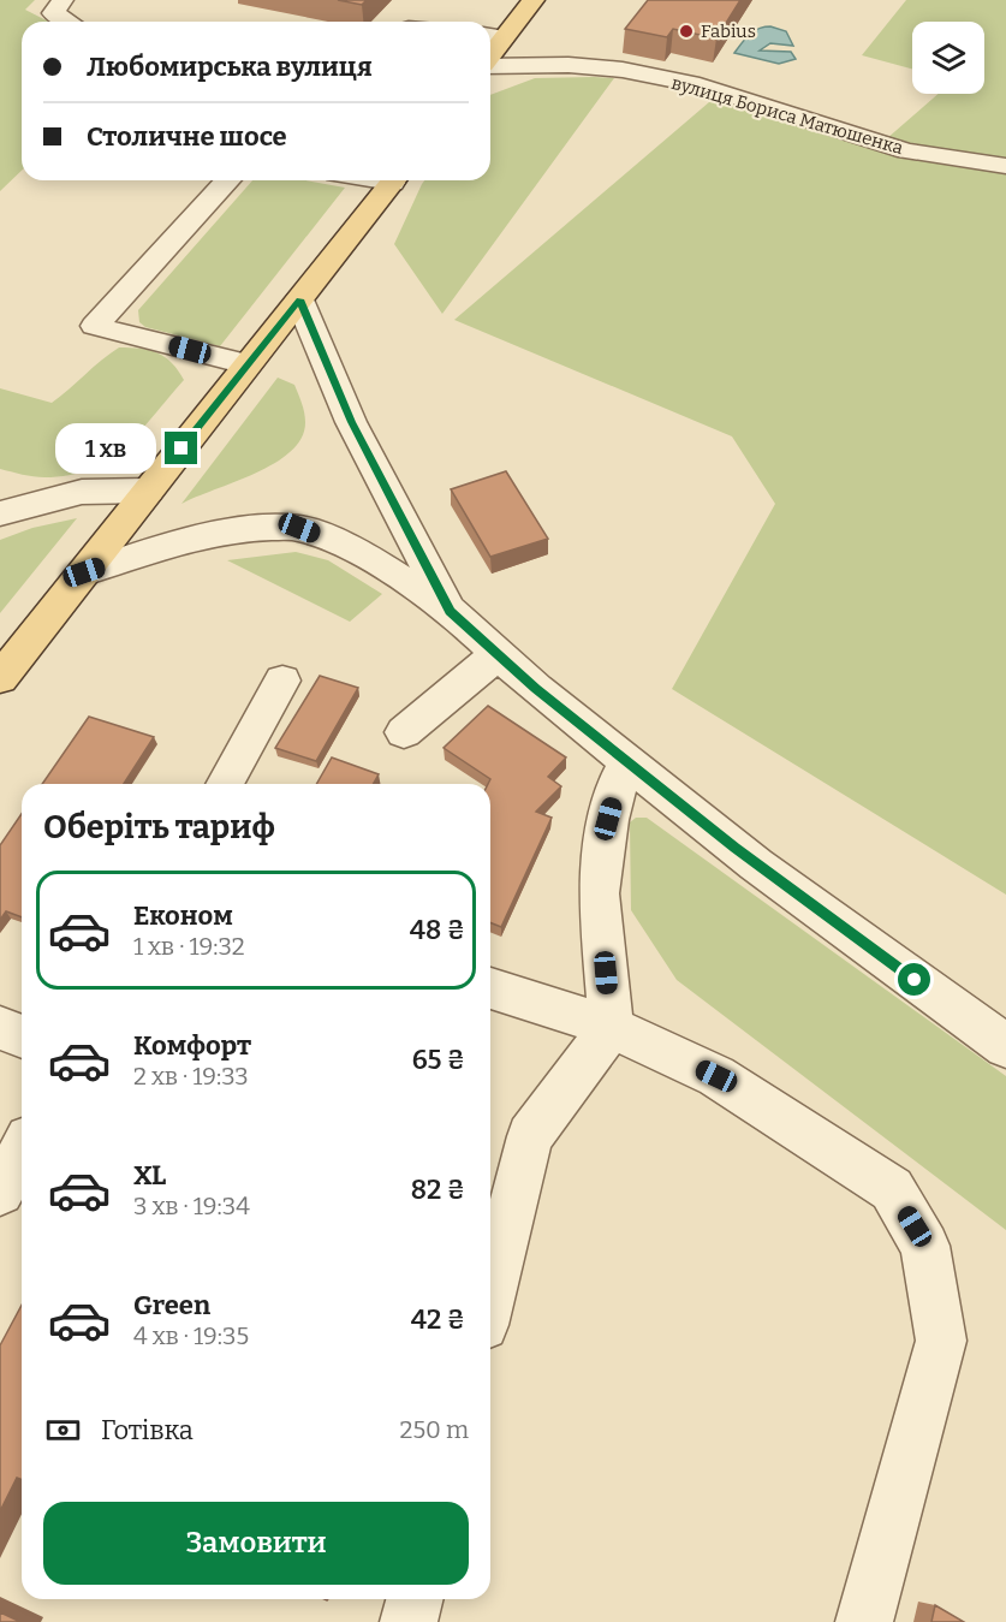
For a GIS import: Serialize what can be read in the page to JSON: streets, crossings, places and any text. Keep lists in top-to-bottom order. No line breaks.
{"streets":{"street":["вулиця Бориса Матюшенка"]},"places":["Fabius"],"page":{"banner":["Любомирська вулиця","Столичне шосе"],"bubble":"1 хв","heading":"Оберіть тариф","list":[{"name":"Економ","note":"1 хв · 19:32","value":"48 ₴"},{"name":"Комфорт","note":"2 хв · 19:33","value":"65 ₴"},{"name":"XL","note":"3 хв · 19:34","value":"82 ₴"},{"name":"Green","note":"4 хв · 19:35","value":"42 ₴"}],"pay":["Готівка","250 m"],"buttons":"Замовити"}}
